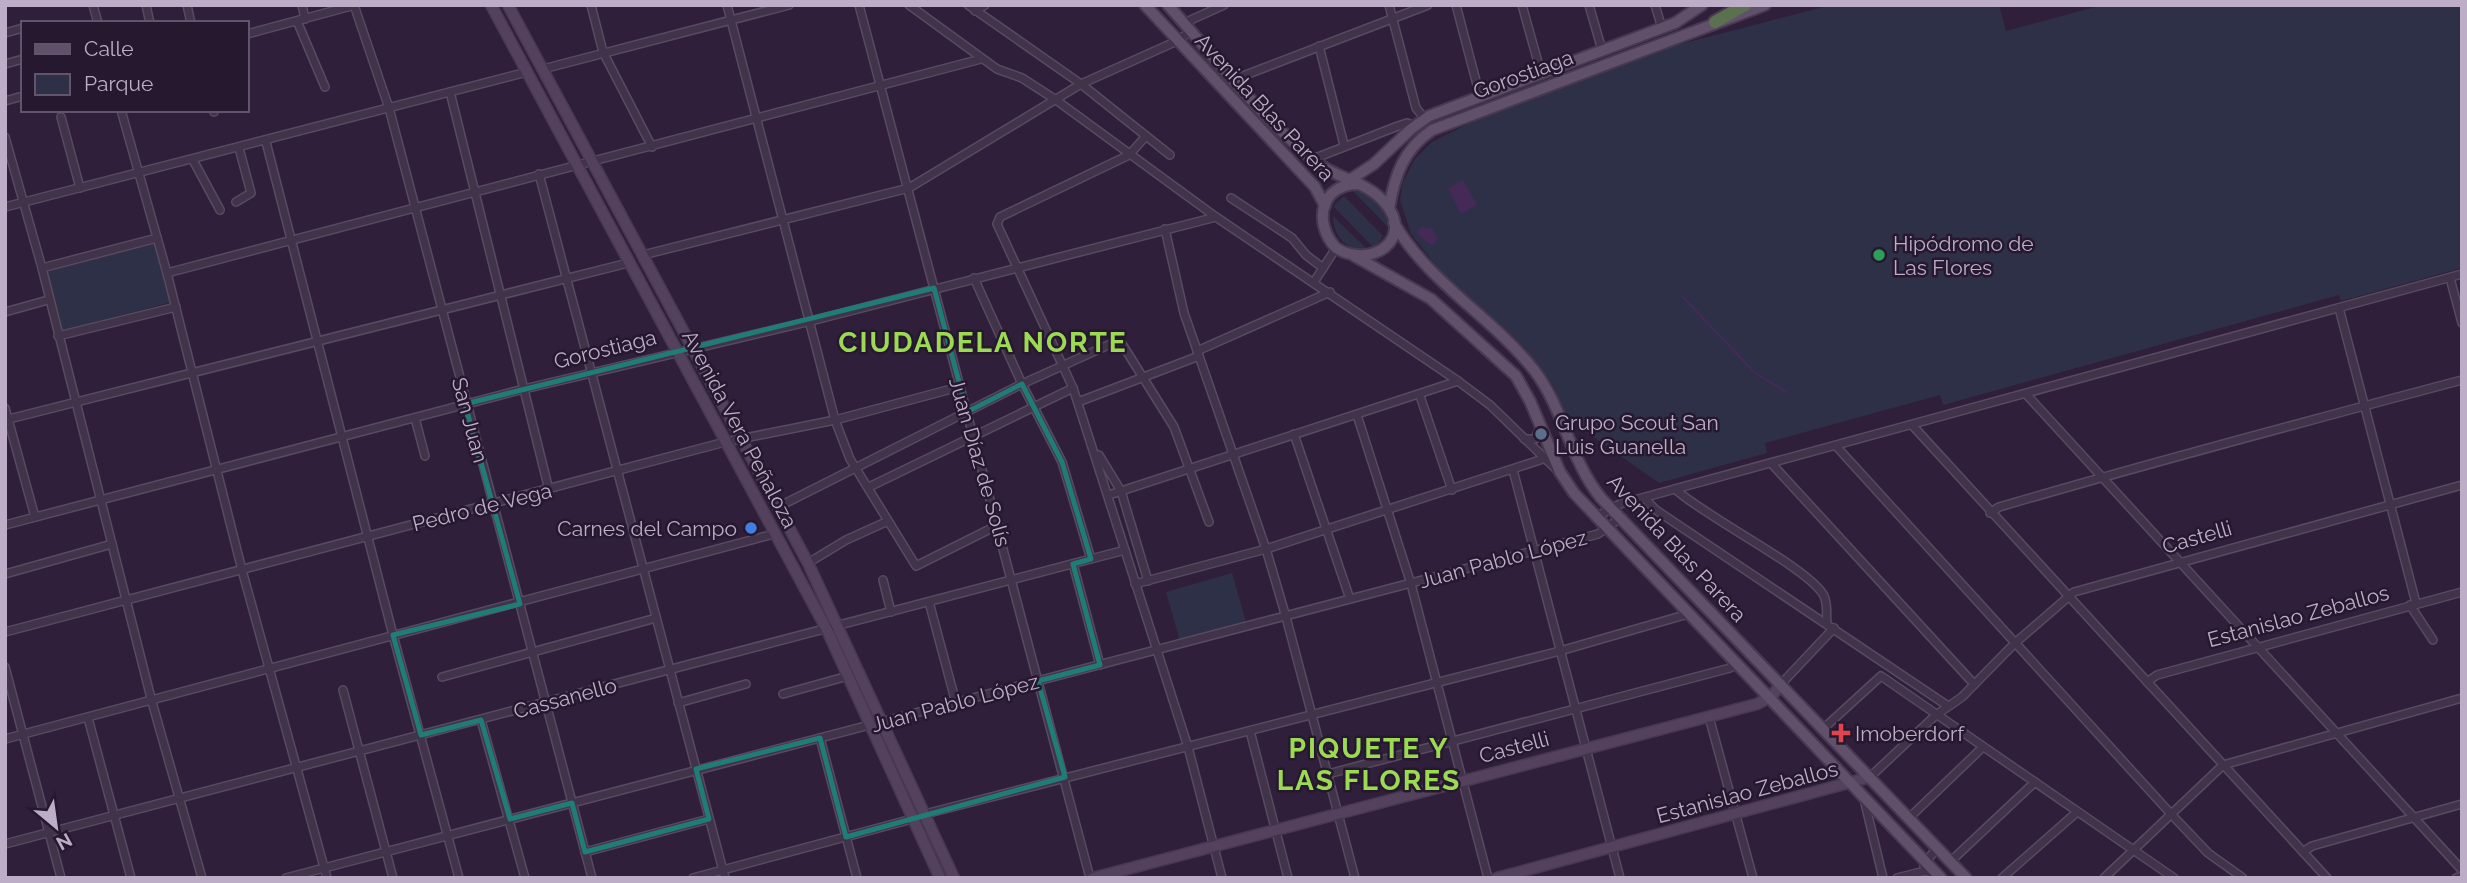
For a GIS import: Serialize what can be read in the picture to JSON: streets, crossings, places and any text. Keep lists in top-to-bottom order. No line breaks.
{"streets":{"main road":["Gorostiaga","Avenida Blas Parera","Avenida Vera Peñaloza","Castelli","Estanislao Zeballos"],"street":["San Juan","Juan Díaz de Solís","Pedro de Vega","Juan Pablo López","Cassanello"]},"crossings":[["Gorostiaga","Avenida Blas Parera"],["Gorostiaga","San Juan"],["Gorostiaga","Avenida Vera Peñaloza"],["Gorostiaga","Juan Díaz de Solís"],["Avenida Blas Parera","Castelli"],["Avenida Blas Parera","Juan Pablo López"],["Avenida Blas Parera","Estanislao Zeballos"],["San Juan","Pedro de Vega"],["San Juan","Juan Pablo López"],["San Juan","Cassanello"],["Avenida Vera Peñaloza","Pedro de Vega"],["Avenida Vera Peñaloza","Juan Pablo López"],["Avenida Vera Peñaloza","Cassanello"],["Juan Díaz de Solís","Pedro de Vega"],["Juan Díaz de Solís","Castelli"],["Juan Díaz de Solís","Juan Pablo López"],["Juan Díaz de Solís","Cassanello"],["Castelli","Estanislao Zeballos"]],"districts":["CIUDADELA NORTE","PIQUETE Y LAS FLORES"],"places":{"other":["Hipódromo de Las Flores","Grupo Scout San Luis Guanella","Carnes del Campo"],"health":["Imoberdorf"]},"legend":["Calle","Parque"],"north":"bottom right"}
